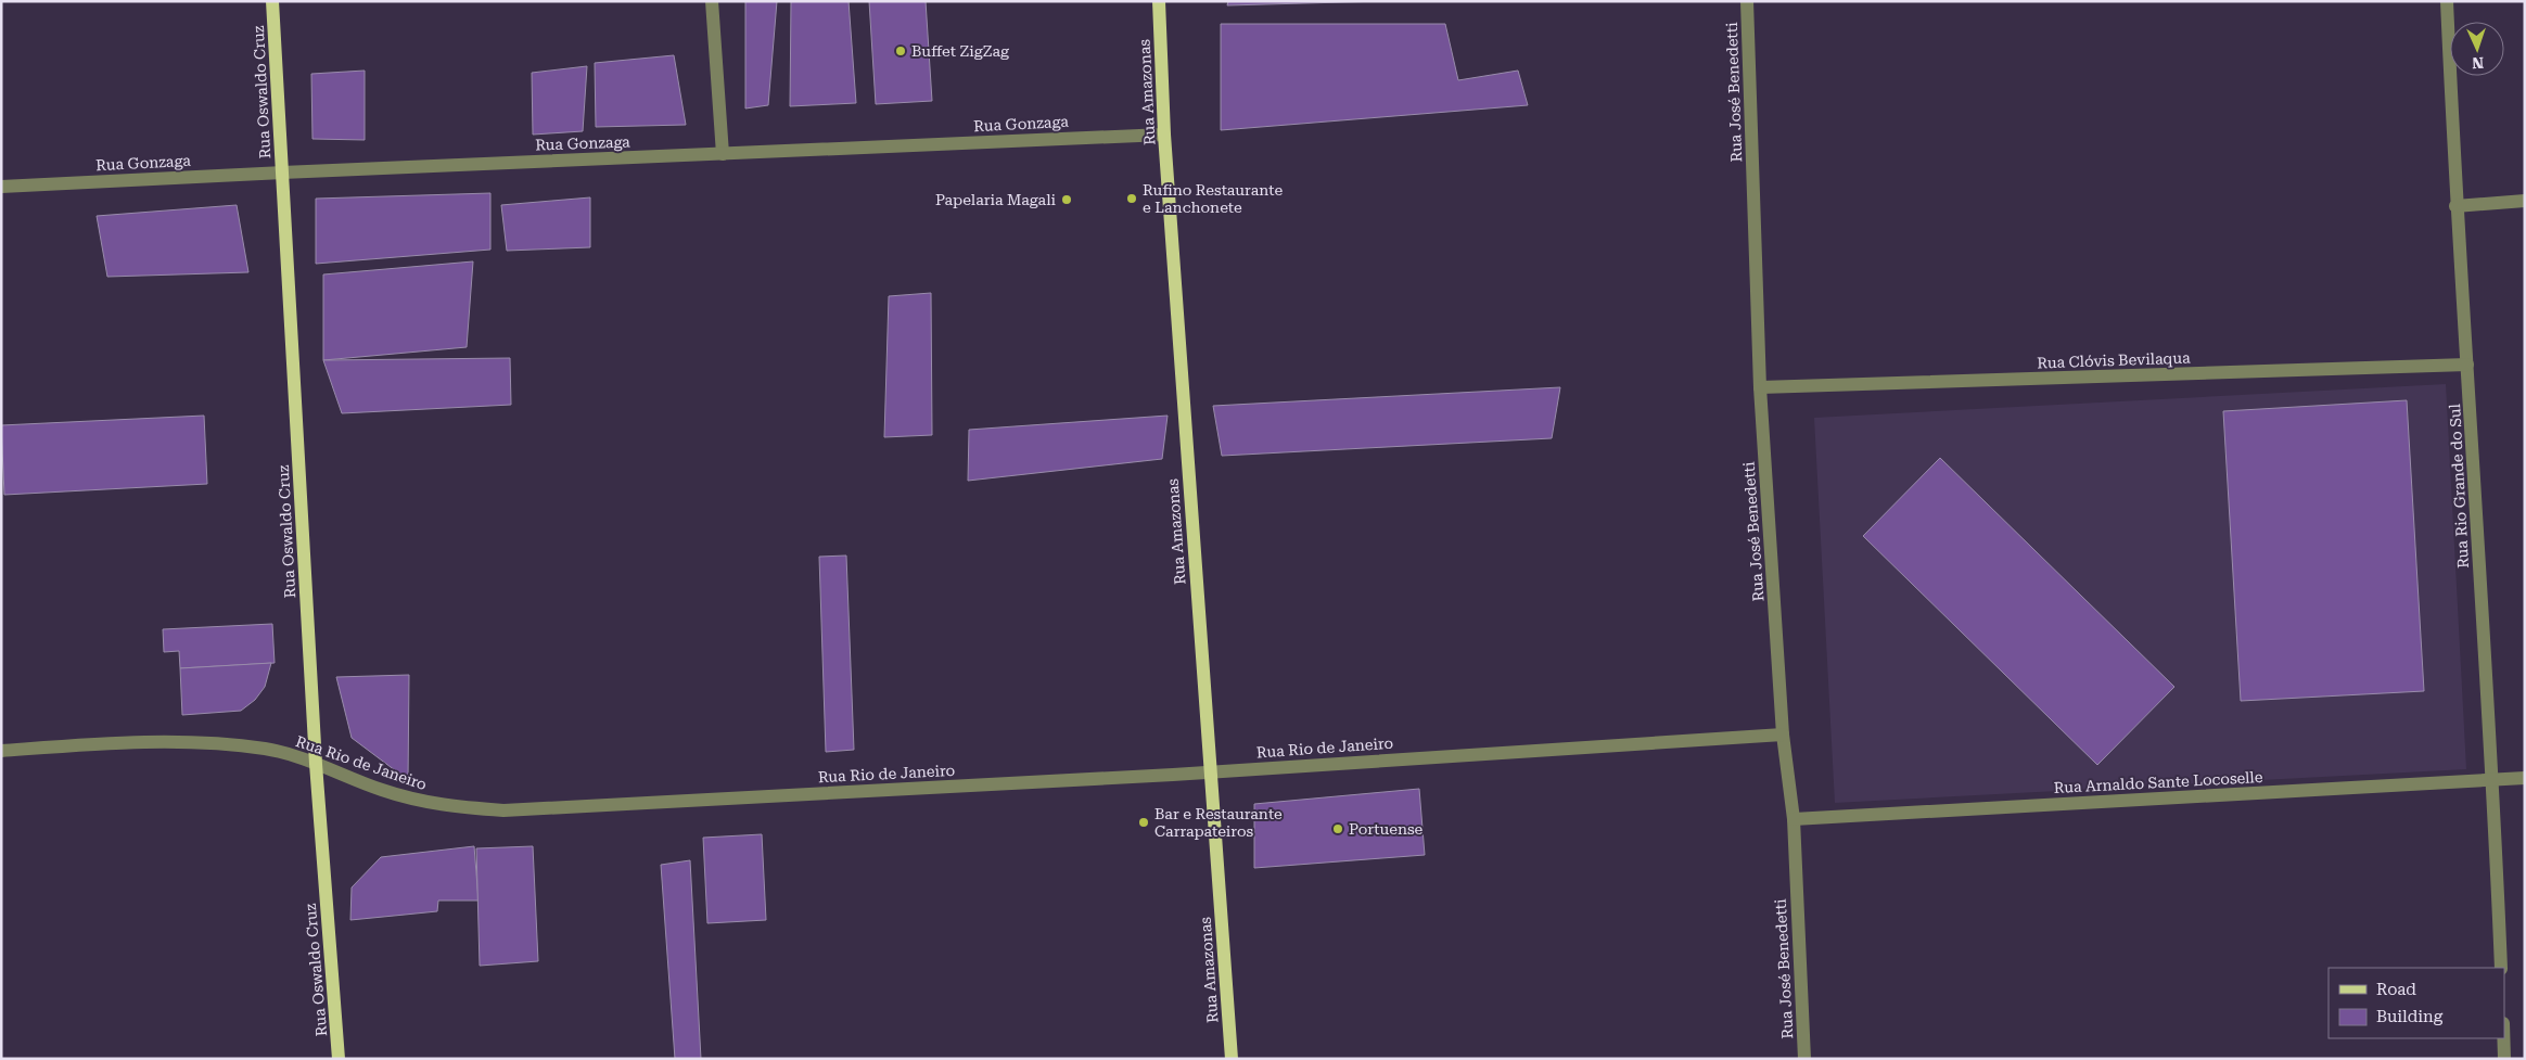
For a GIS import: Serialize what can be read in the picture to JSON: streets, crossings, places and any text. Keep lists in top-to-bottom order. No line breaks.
{"streets":{"main road":["Rua Oswaldo Cruz","Rua Amazonas"],"street":["Rua José Benedetti","Rua Gonzaga","Rua Clóvis Bevilaqua","Rua Rio Grande do Sul","Rua Rio de Janeiro","Rua Arnaldo Sante Locoselle"]},"crossings":[["Rua Oswaldo Cruz","Rua Gonzaga"],["Rua Oswaldo Cruz","Rua Rio de Janeiro"],["Rua Amazonas","Rua Gonzaga"],["Rua Amazonas","Rua Rio de Janeiro"],["Rua José Benedetti","Rua Clóvis Bevilaqua"],["Rua José Benedetti","Rua Rio de Janeiro"],["Rua José Benedetti","Rua Arnaldo Sante Locoselle"],["Rua Clóvis Bevilaqua","Rua Rio Grande do Sul"],["Rua Rio Grande do Sul","Rua Arnaldo Sante Locoselle"]],"places":["Buffet ZigZag","Rufino Restaurante e Lanchonete","Papelaria Magali","Bar e Restaurante Carrapateiros","Portuense"],"legend":["Road","Building"],"north":"bottom"}
